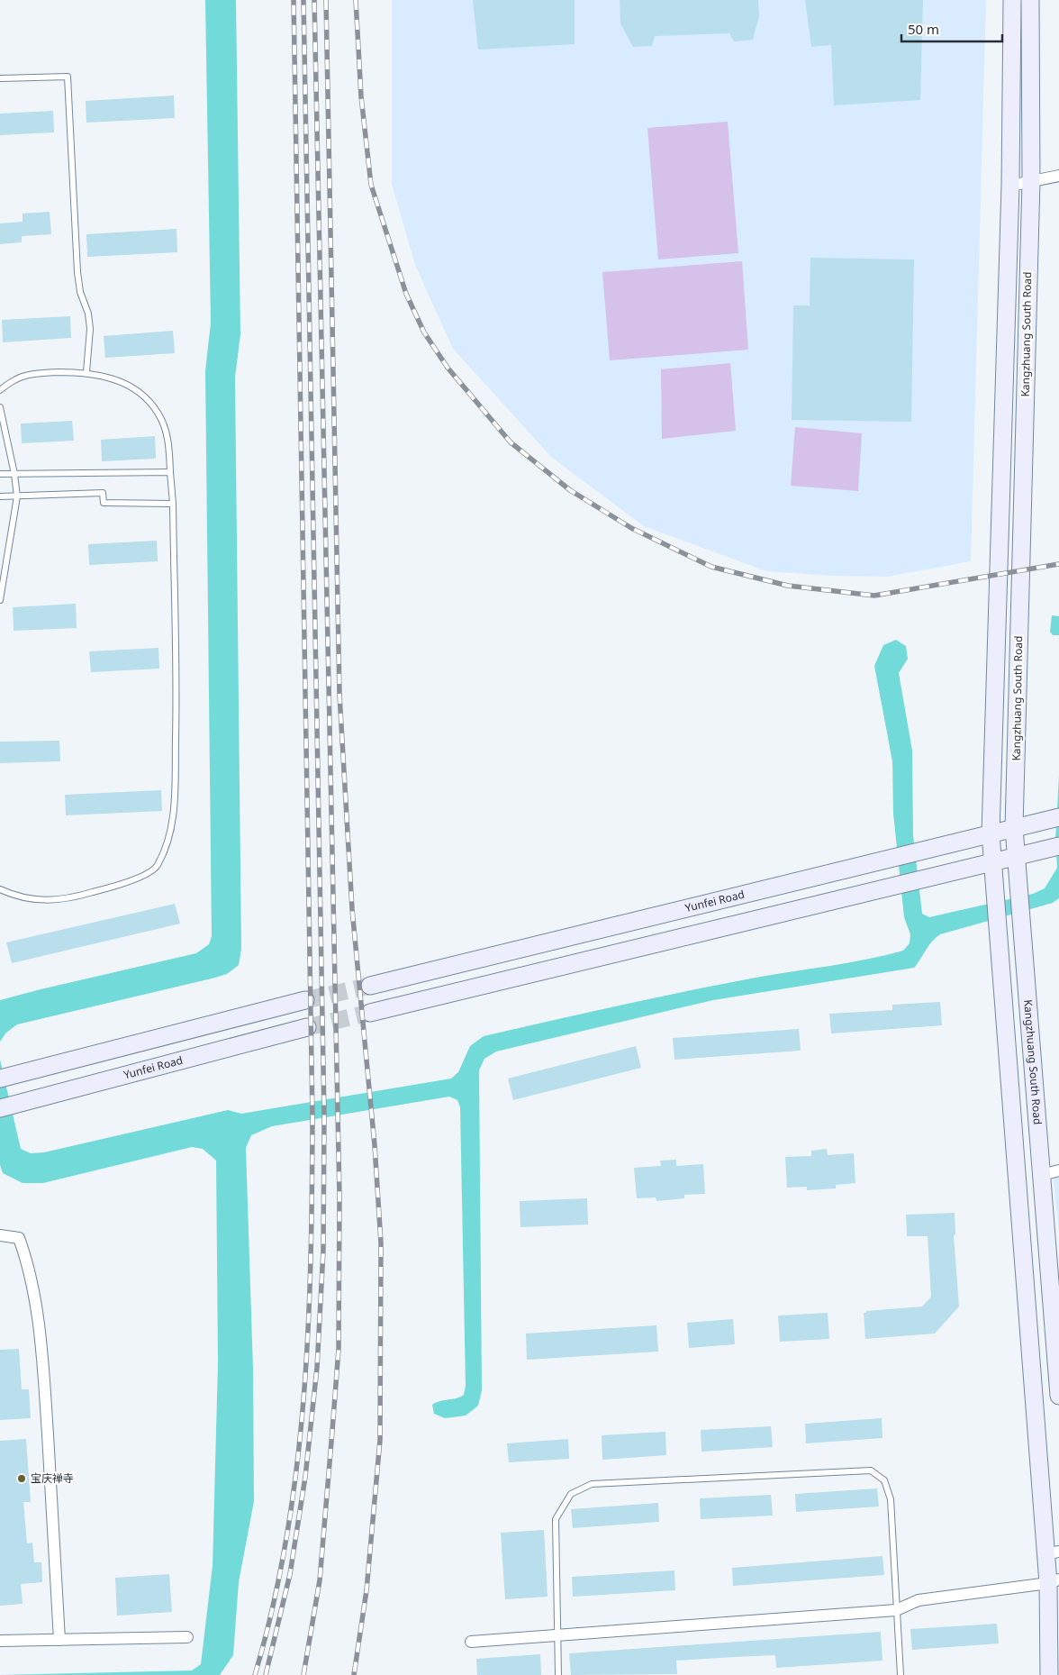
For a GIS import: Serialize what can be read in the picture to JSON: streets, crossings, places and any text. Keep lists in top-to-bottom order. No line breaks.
{"streets":{"main road":["Kangzhuang South Road","Yunfei Road"]},"crossings":[["Kangzhuang South Road","Yunfei Road"]],"places":["宝庆禅寺"],"scale_bar":"50 m"}
